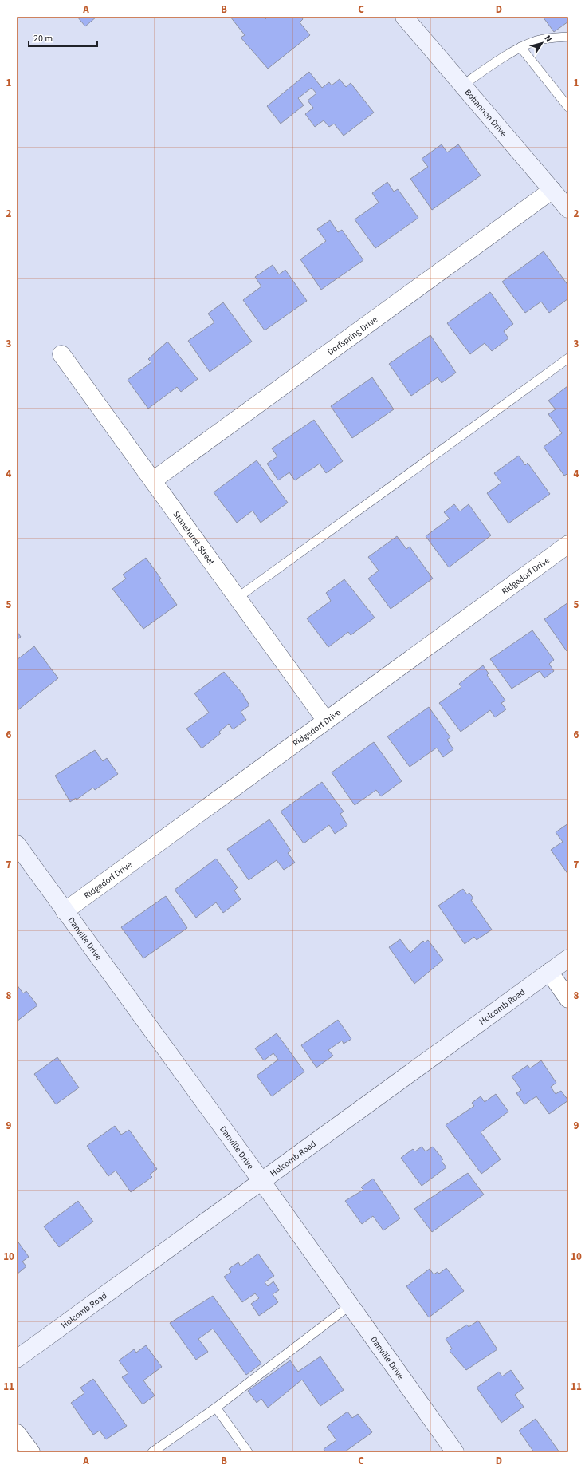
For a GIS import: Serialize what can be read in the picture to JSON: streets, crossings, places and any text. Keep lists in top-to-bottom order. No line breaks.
{"streets":{"street":["Bohannon Drive","Dorfspring Drive","Stonehurst Street","Ridgedorf Drive","Danville Drive","Holcomb Road"]},"crossings":[["Bohannon Drive","Dorfspring Drive"],["Dorfspring Drive","Stonehurst Street"],["Stonehurst Street","Ridgedorf Drive"],["Ridgedorf Drive","Danville Drive"],["Danville Drive","Holcomb Road"]],"scale_bar":"20 m","north":"top right","grid":{"columns":["A","B","C","D"],"rows":["1","2","3","4","5","6","7","8","9","10","11"]}}
